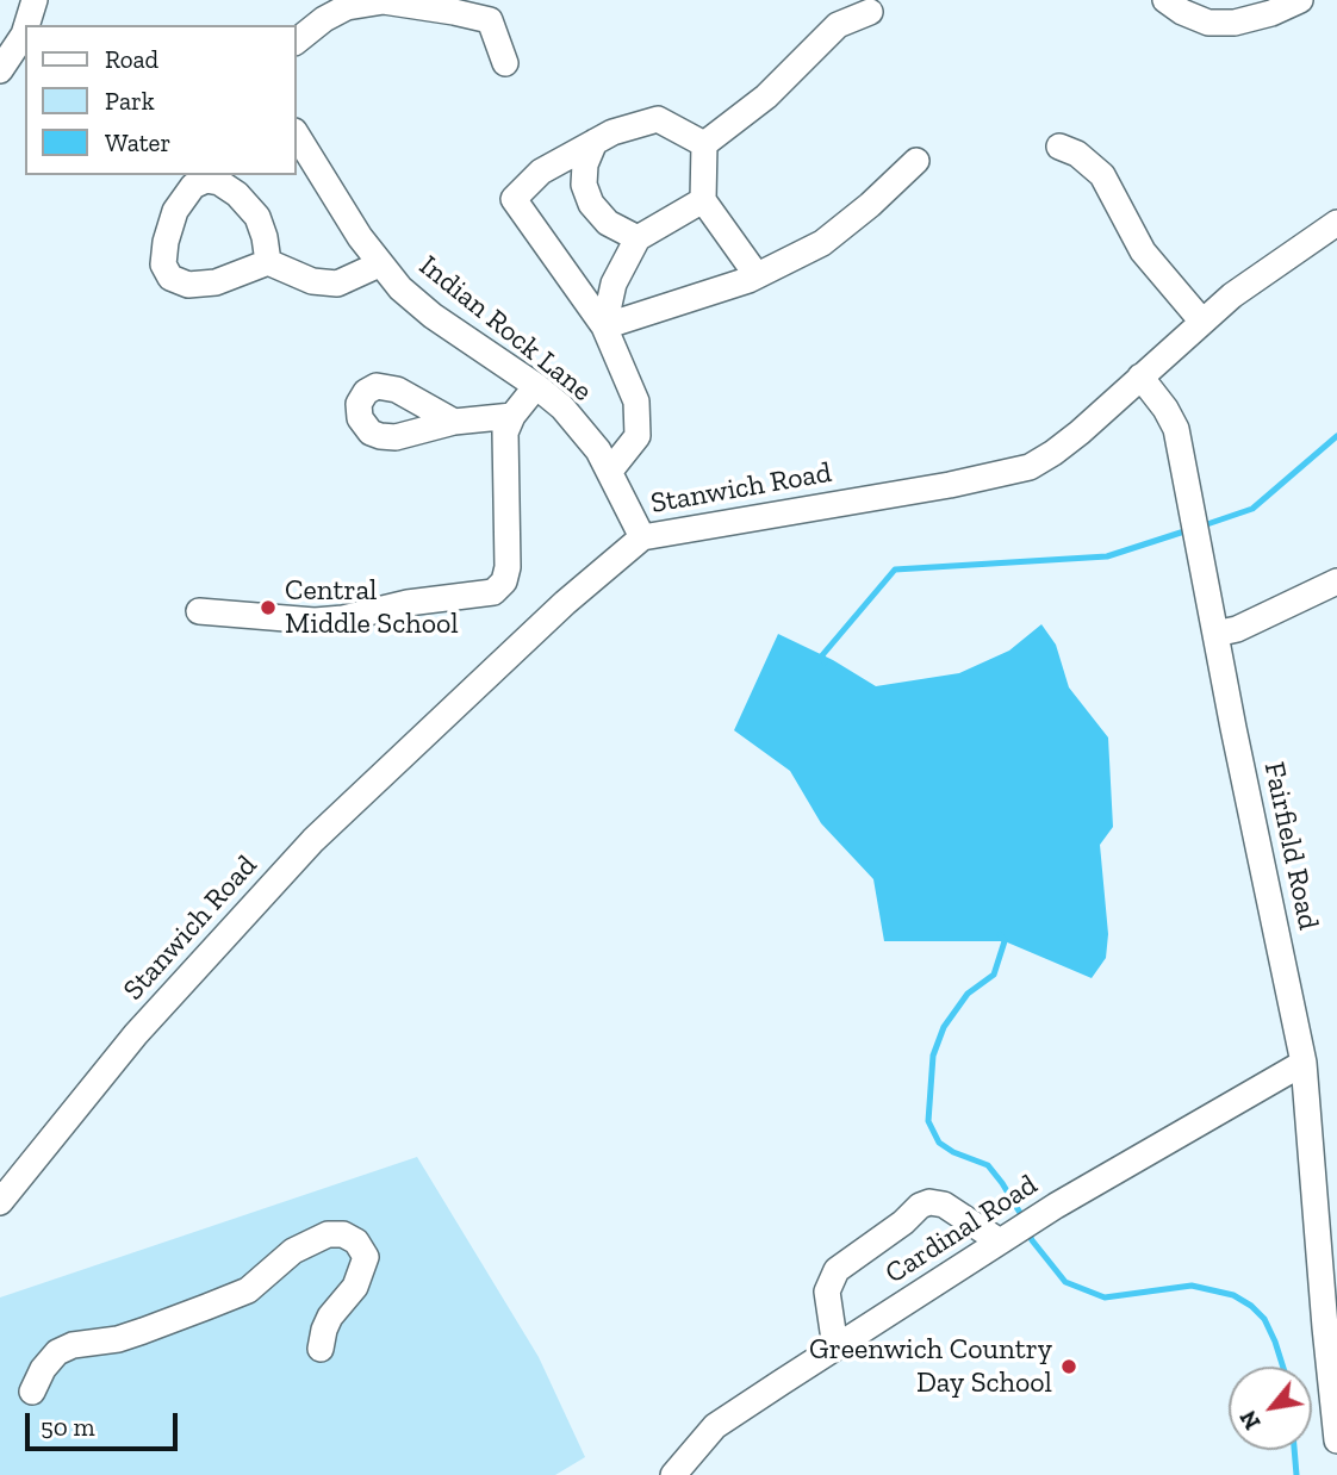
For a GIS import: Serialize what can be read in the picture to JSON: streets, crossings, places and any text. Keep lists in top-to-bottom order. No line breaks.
{"streets":{"street":["Indian Rock Lane","Stanwich Road","Fairfield Road","Cardinal Road"]},"crossings":[["Indian Rock Lane","Stanwich Road"],["Stanwich Road","Fairfield Road"],["Fairfield Road","Cardinal Road"]],"places":["Central Middle School","Greenwich Country Day School"],"legend":["Road","Park","Water"],"scale_bar":"50 m","north":"bottom left"}
